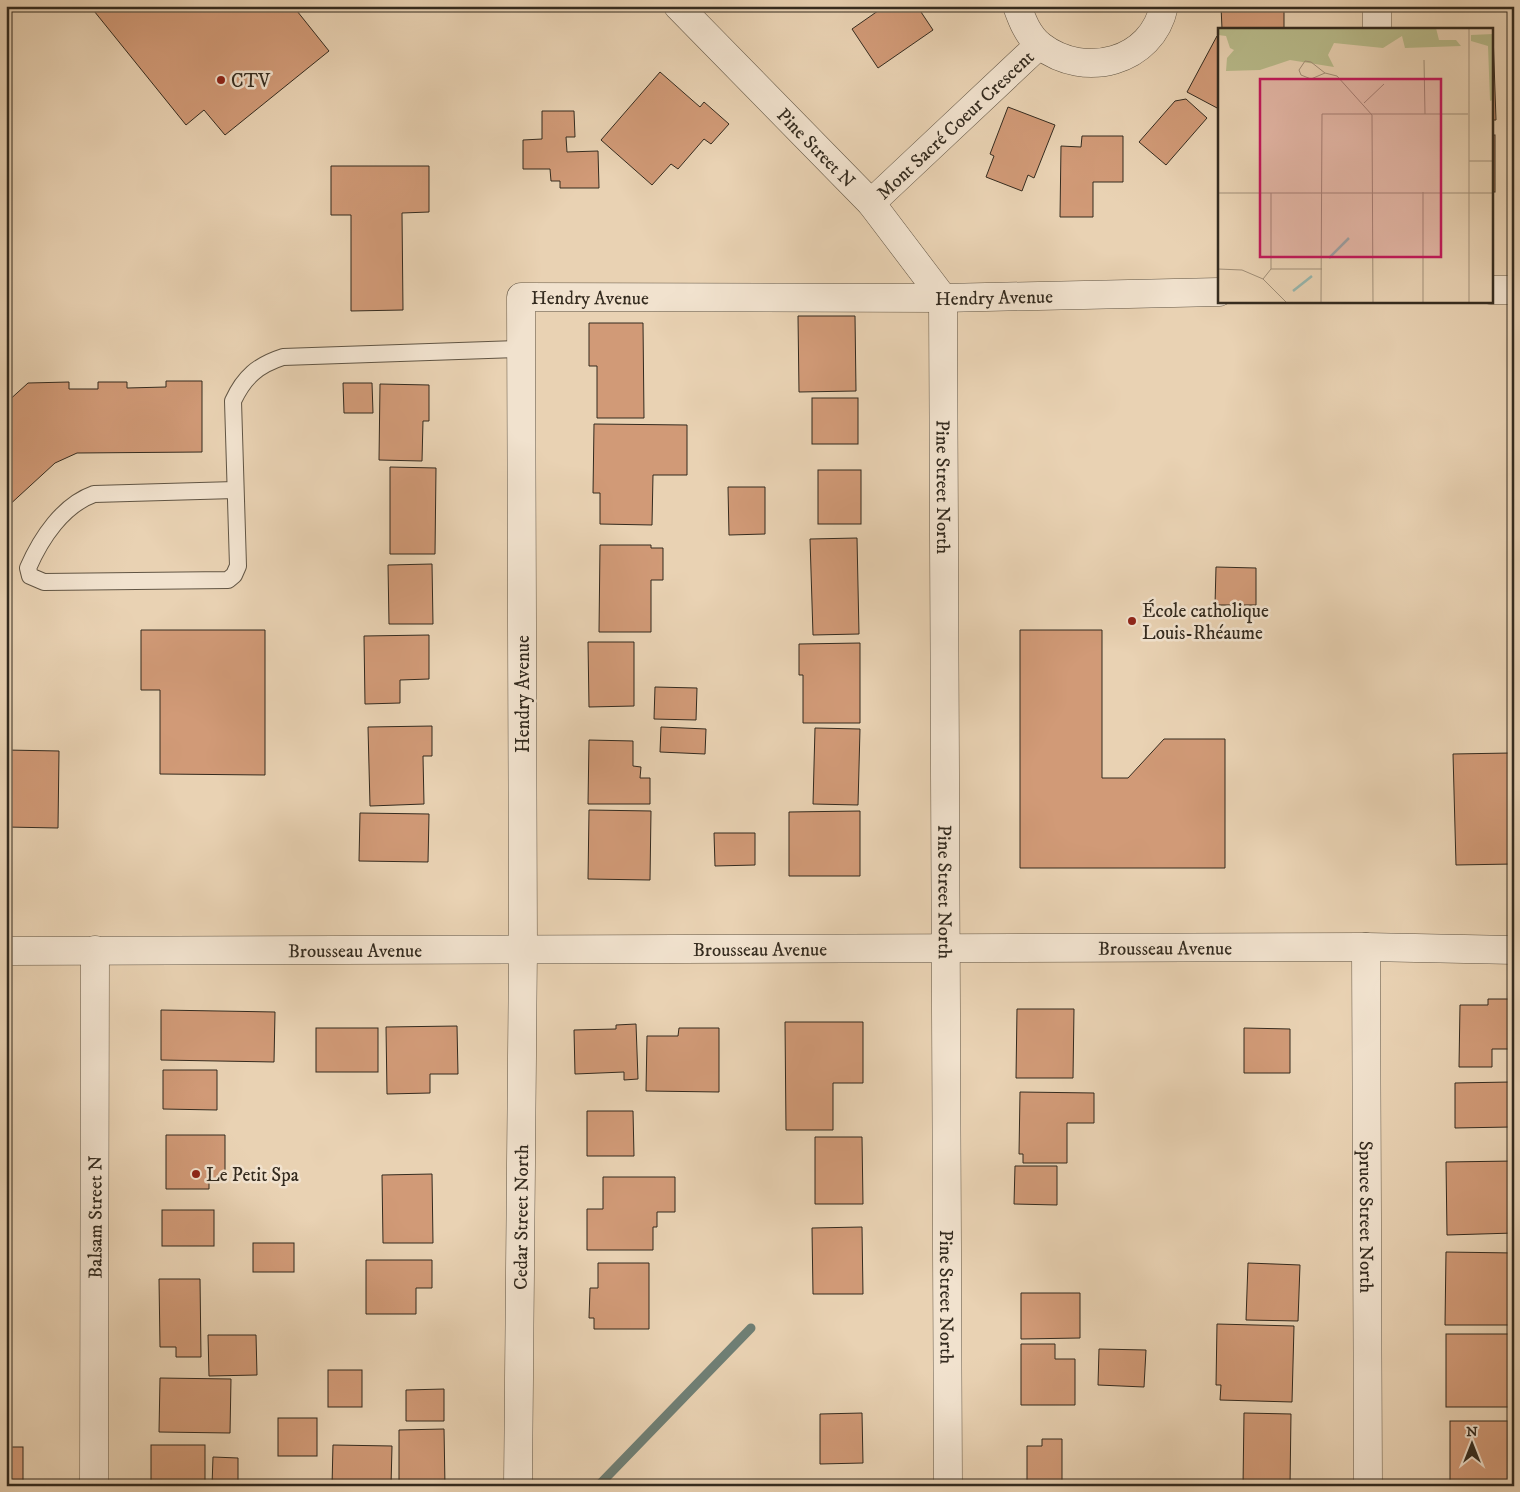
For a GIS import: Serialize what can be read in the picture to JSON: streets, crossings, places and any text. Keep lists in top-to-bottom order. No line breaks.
{"streets":{"street":["Mont Sacré Coeur Crescent","Pine Street N","Hendry Avenue","Pine Street North","Brousseau Avenue","Spruce Street North","Cedar Street North","Balsam Street N"]},"crossings":[["Mont Sacré Coeur Crescent","Pine Street N"],["Pine Street N","Hendry Avenue"],["Pine Street N","Pine Street North"],["Hendry Avenue","Pine Street North"],["Hendry Avenue","Brousseau Avenue"],["Hendry Avenue","Cedar Street North"],["Pine Street North","Brousseau Avenue"],["Brousseau Avenue","Spruce Street North"],["Brousseau Avenue","Cedar Street North"],["Brousseau Avenue","Balsam Street N"]],"places":["CTV","École catholique Louis-Rhéaume","Le Petit Spa"],"north":"top"}
